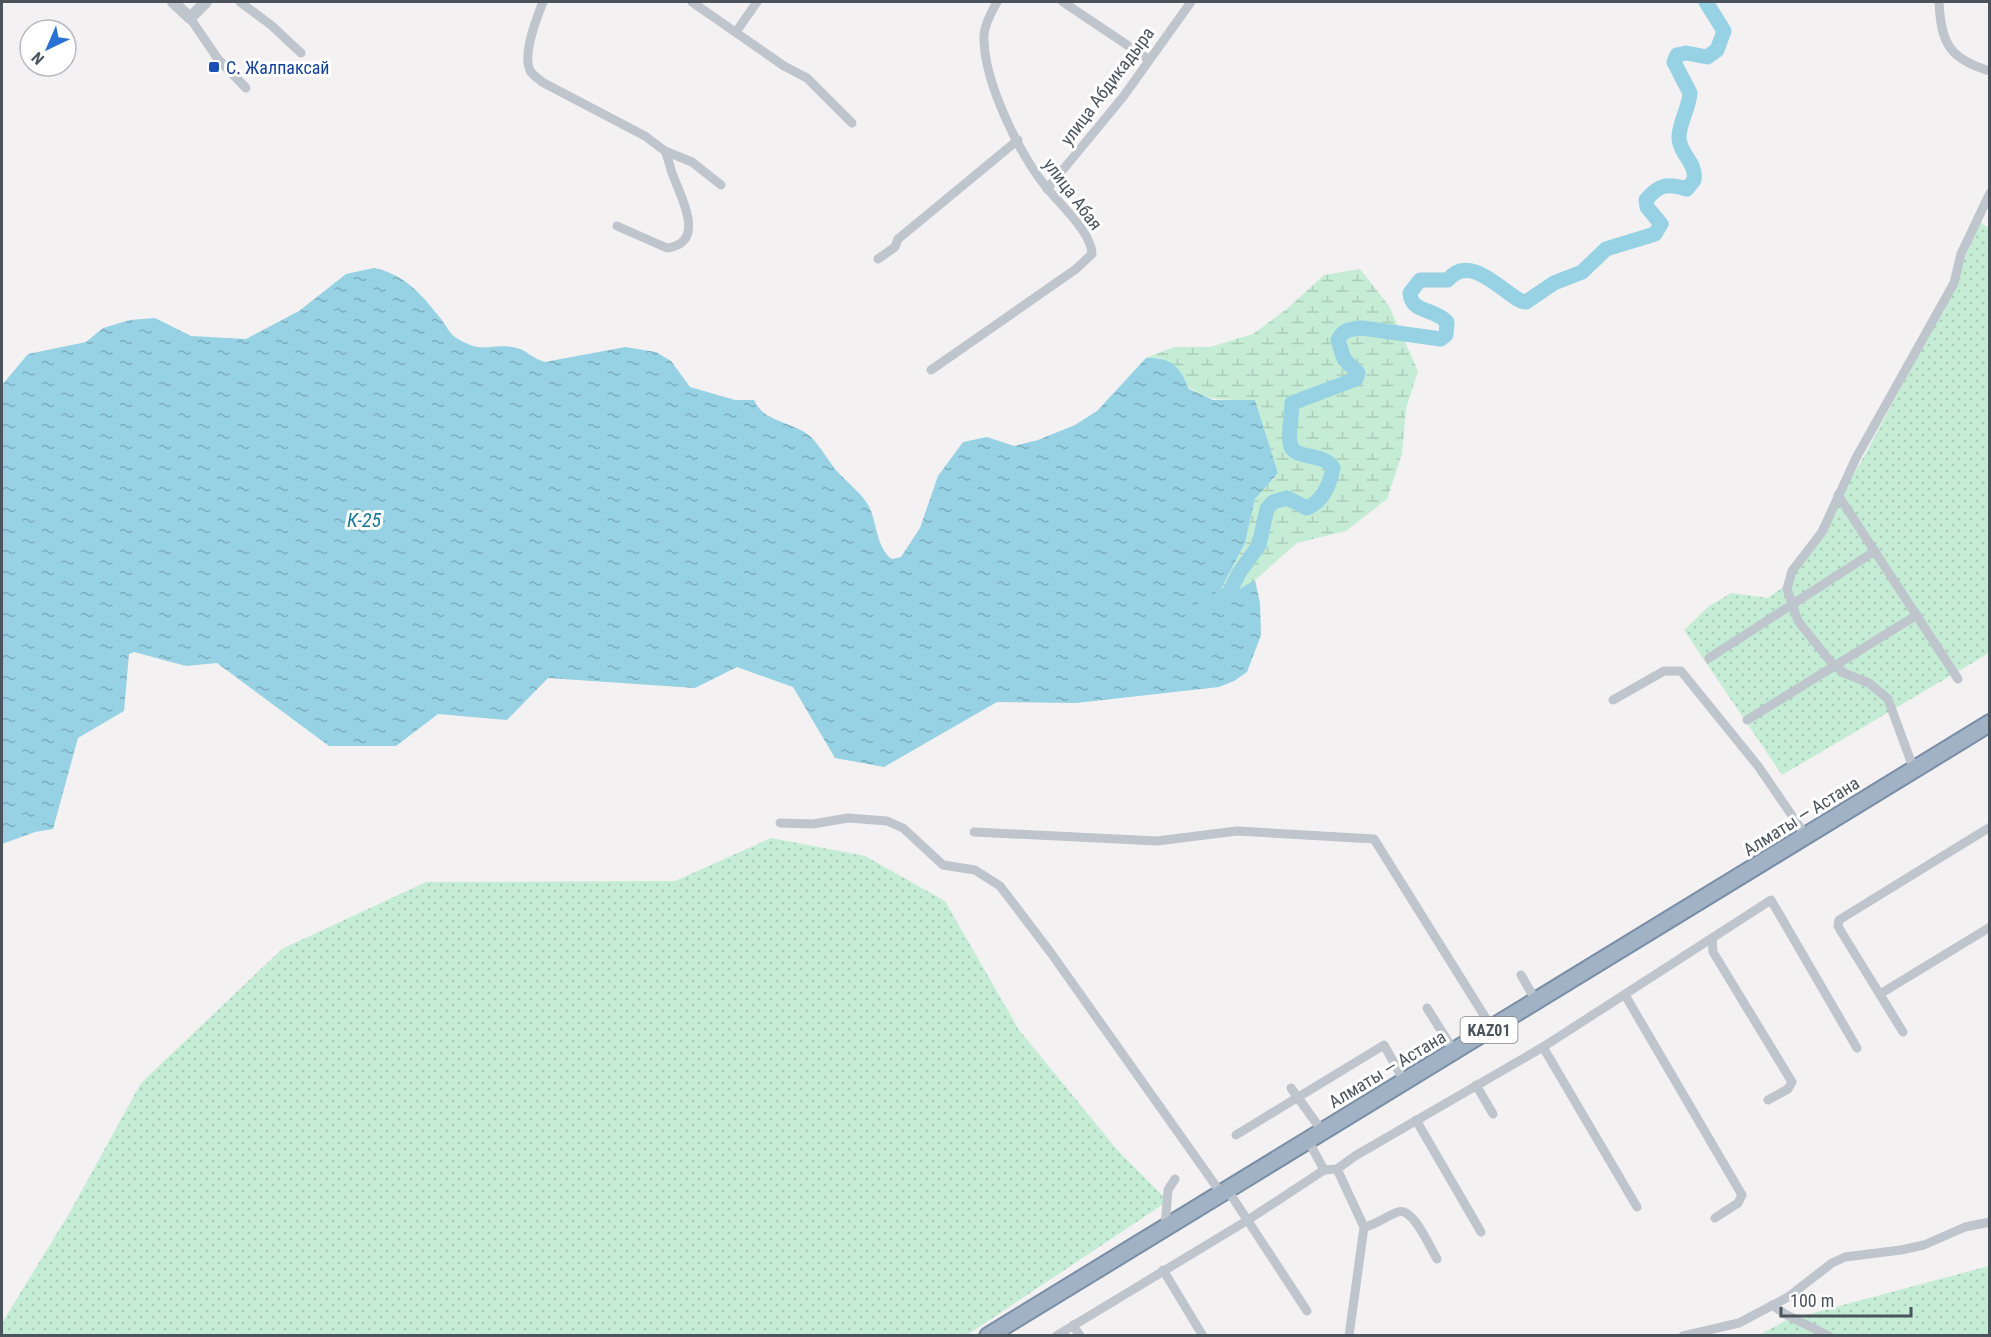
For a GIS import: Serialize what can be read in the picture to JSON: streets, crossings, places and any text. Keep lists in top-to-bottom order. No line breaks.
{"streets":{"highway":["Алматы — Астана","KАZ01"],"street":["улица Абдикадыра","улица Абая"]},"crossings":[["улица Абдикадыра","улица Абая"]],"water":["К-25"],"places":{"transit":["С. Жалпаксай"]},"scale_bar":"100 m","north":"bottom left"}
